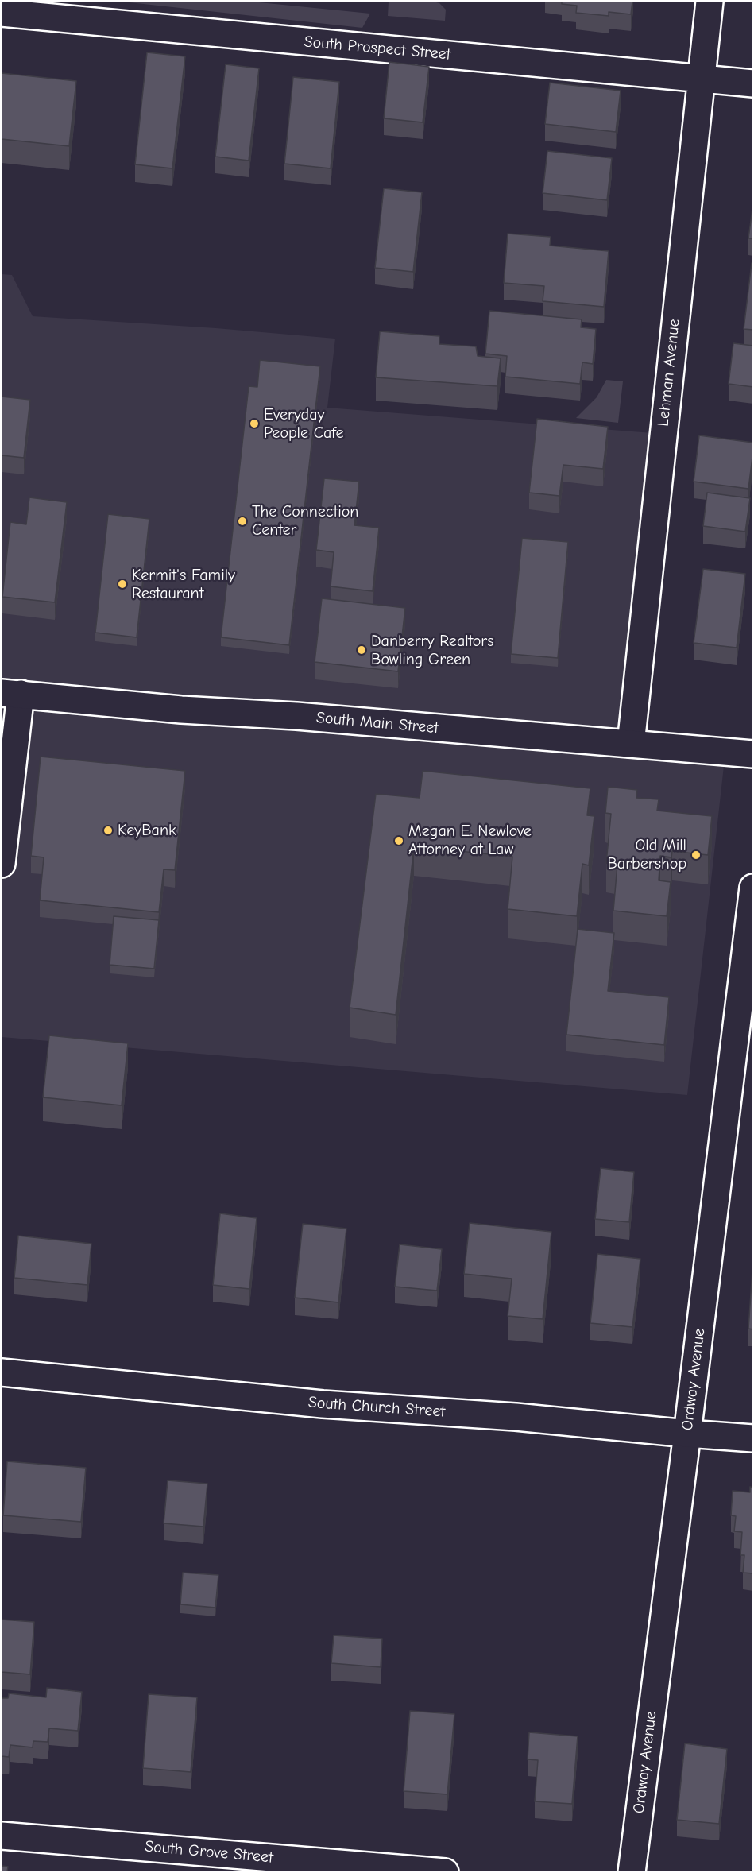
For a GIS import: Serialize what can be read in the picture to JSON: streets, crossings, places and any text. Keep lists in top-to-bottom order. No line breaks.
{"streets":{"street":["South Prospect Street","Lehman Avenue","South Main Street","Ordway Avenue","South Church Street","South Grove Street"]},"crossings":[["South Prospect Street","Lehman Avenue"],["Lehman Avenue","South Main Street"],["Ordway Avenue","South Church Street"]],"places":["Everyday People Cafe","The Connection Center","Kermit's Family Restaurant","Danberry Realtors Bowling Green","KeyBank","Megan E. Newlove Attorney at Law","Old Mill Barbershop"]}
